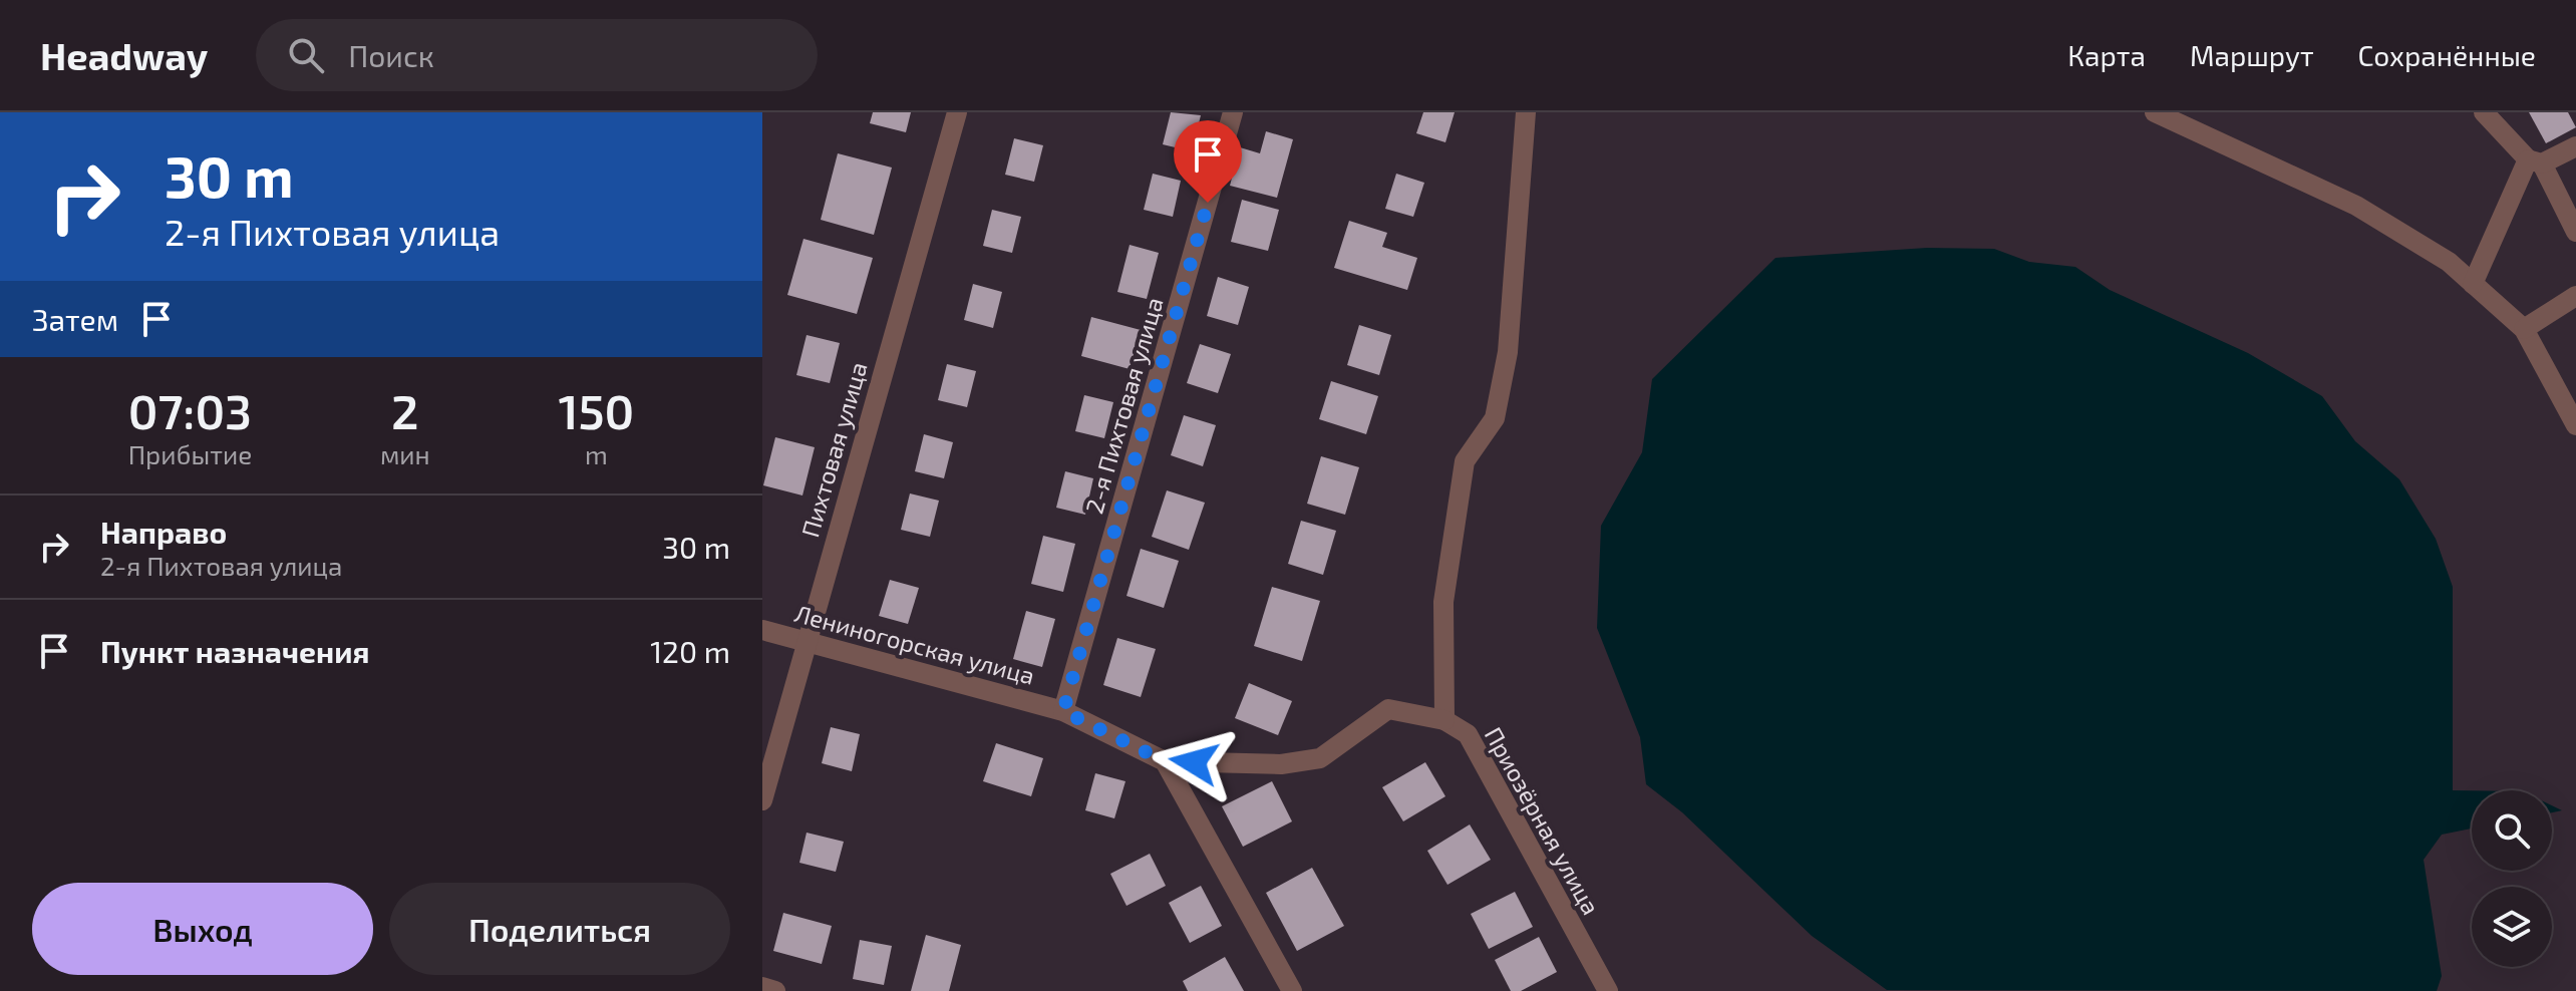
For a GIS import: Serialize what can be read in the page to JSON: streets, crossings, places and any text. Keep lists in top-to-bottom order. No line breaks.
{"streets":{"street":["2-я Пихтовая улица","Пихтовая улица","Лениногорская улица","Приозёрная улица"]},"crossings":[["2-я Пихтовая улица","Лениногорская улица"],["Пихтовая улица","Лениногорская улица"]],"page":{"header":"Headway","search":"Поиск","nav":["Карта","Маршрут","Сохранённые"],"turn":["30 m","2-я Пихтовая улица"],"then":"Затем","eta":["07:03","Прибытие","2","мин","150","m"],"list":[{"name":"Направо","note":"2-я Пихтовая улица","value":"30 m"},{"name":"Пункт назначения","value":"120 m"}],"buttons":["Выход","Поделиться"]}}
